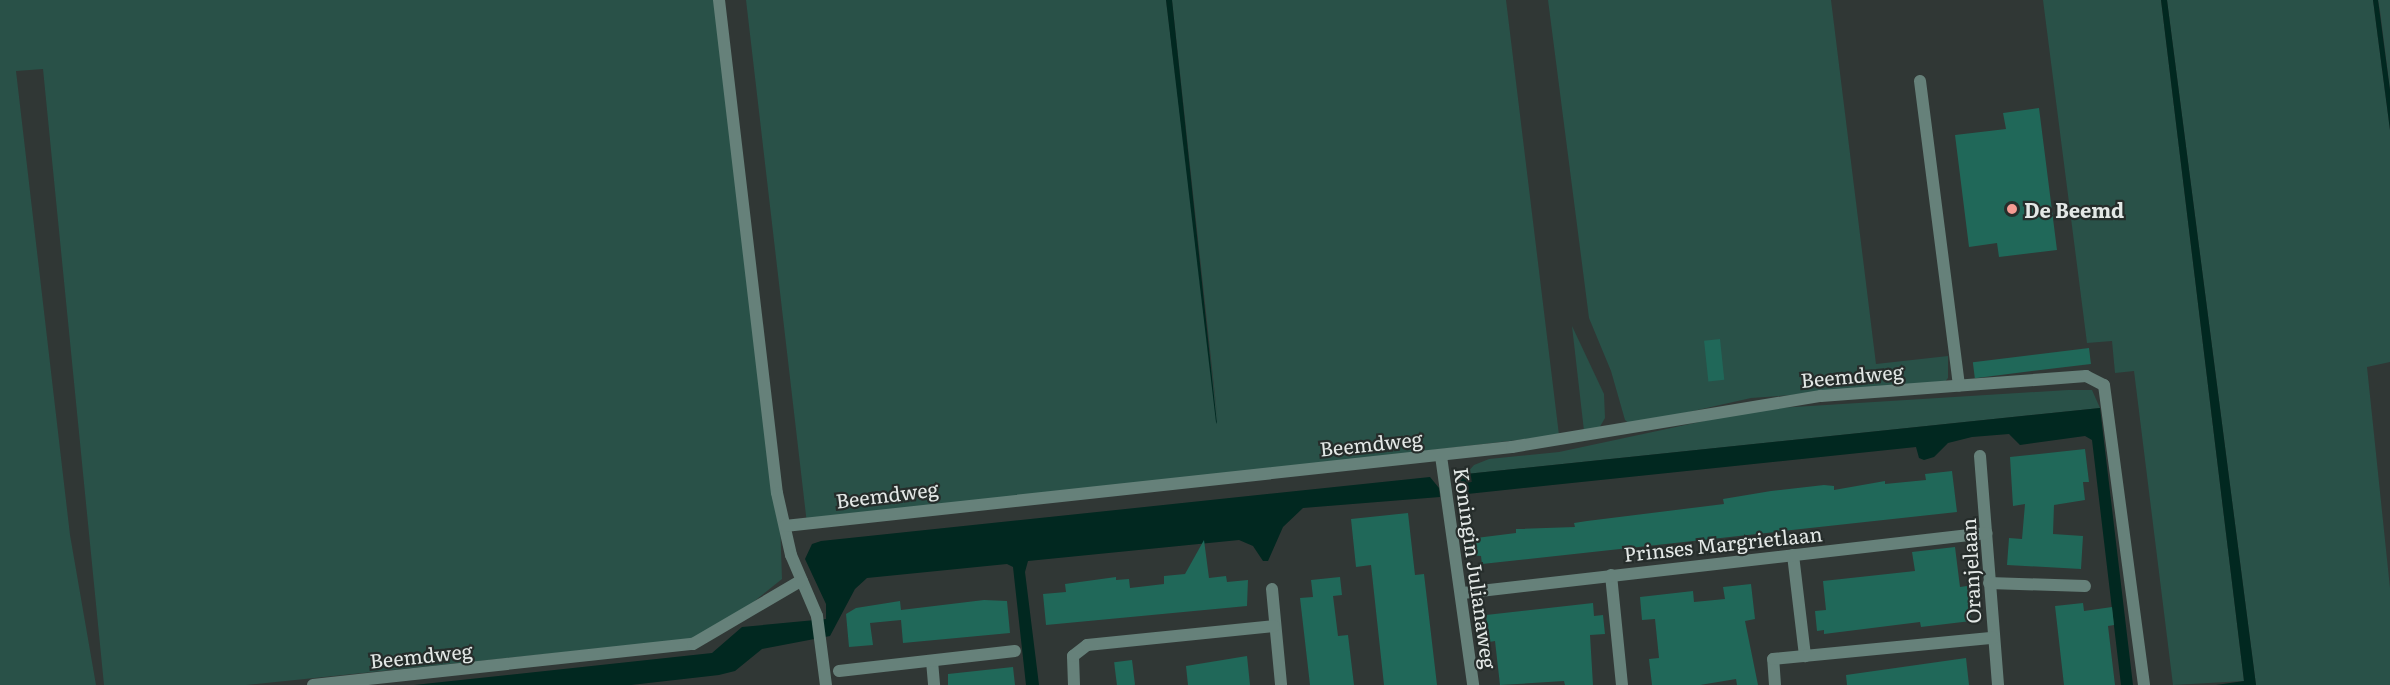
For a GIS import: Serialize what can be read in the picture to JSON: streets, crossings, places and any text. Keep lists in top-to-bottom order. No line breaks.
{"streets":{"street":["Beemdweg","Prinses Margrietlaan","Koningin Julianaweg","Oranjelaan"]},"crossings":[["Beemdweg","Koningin Julianaweg"],["Prinses Margrietlaan","Koningin Julianaweg"],["Prinses Margrietlaan","Oranjelaan"]],"places":["De Beemd"]}
